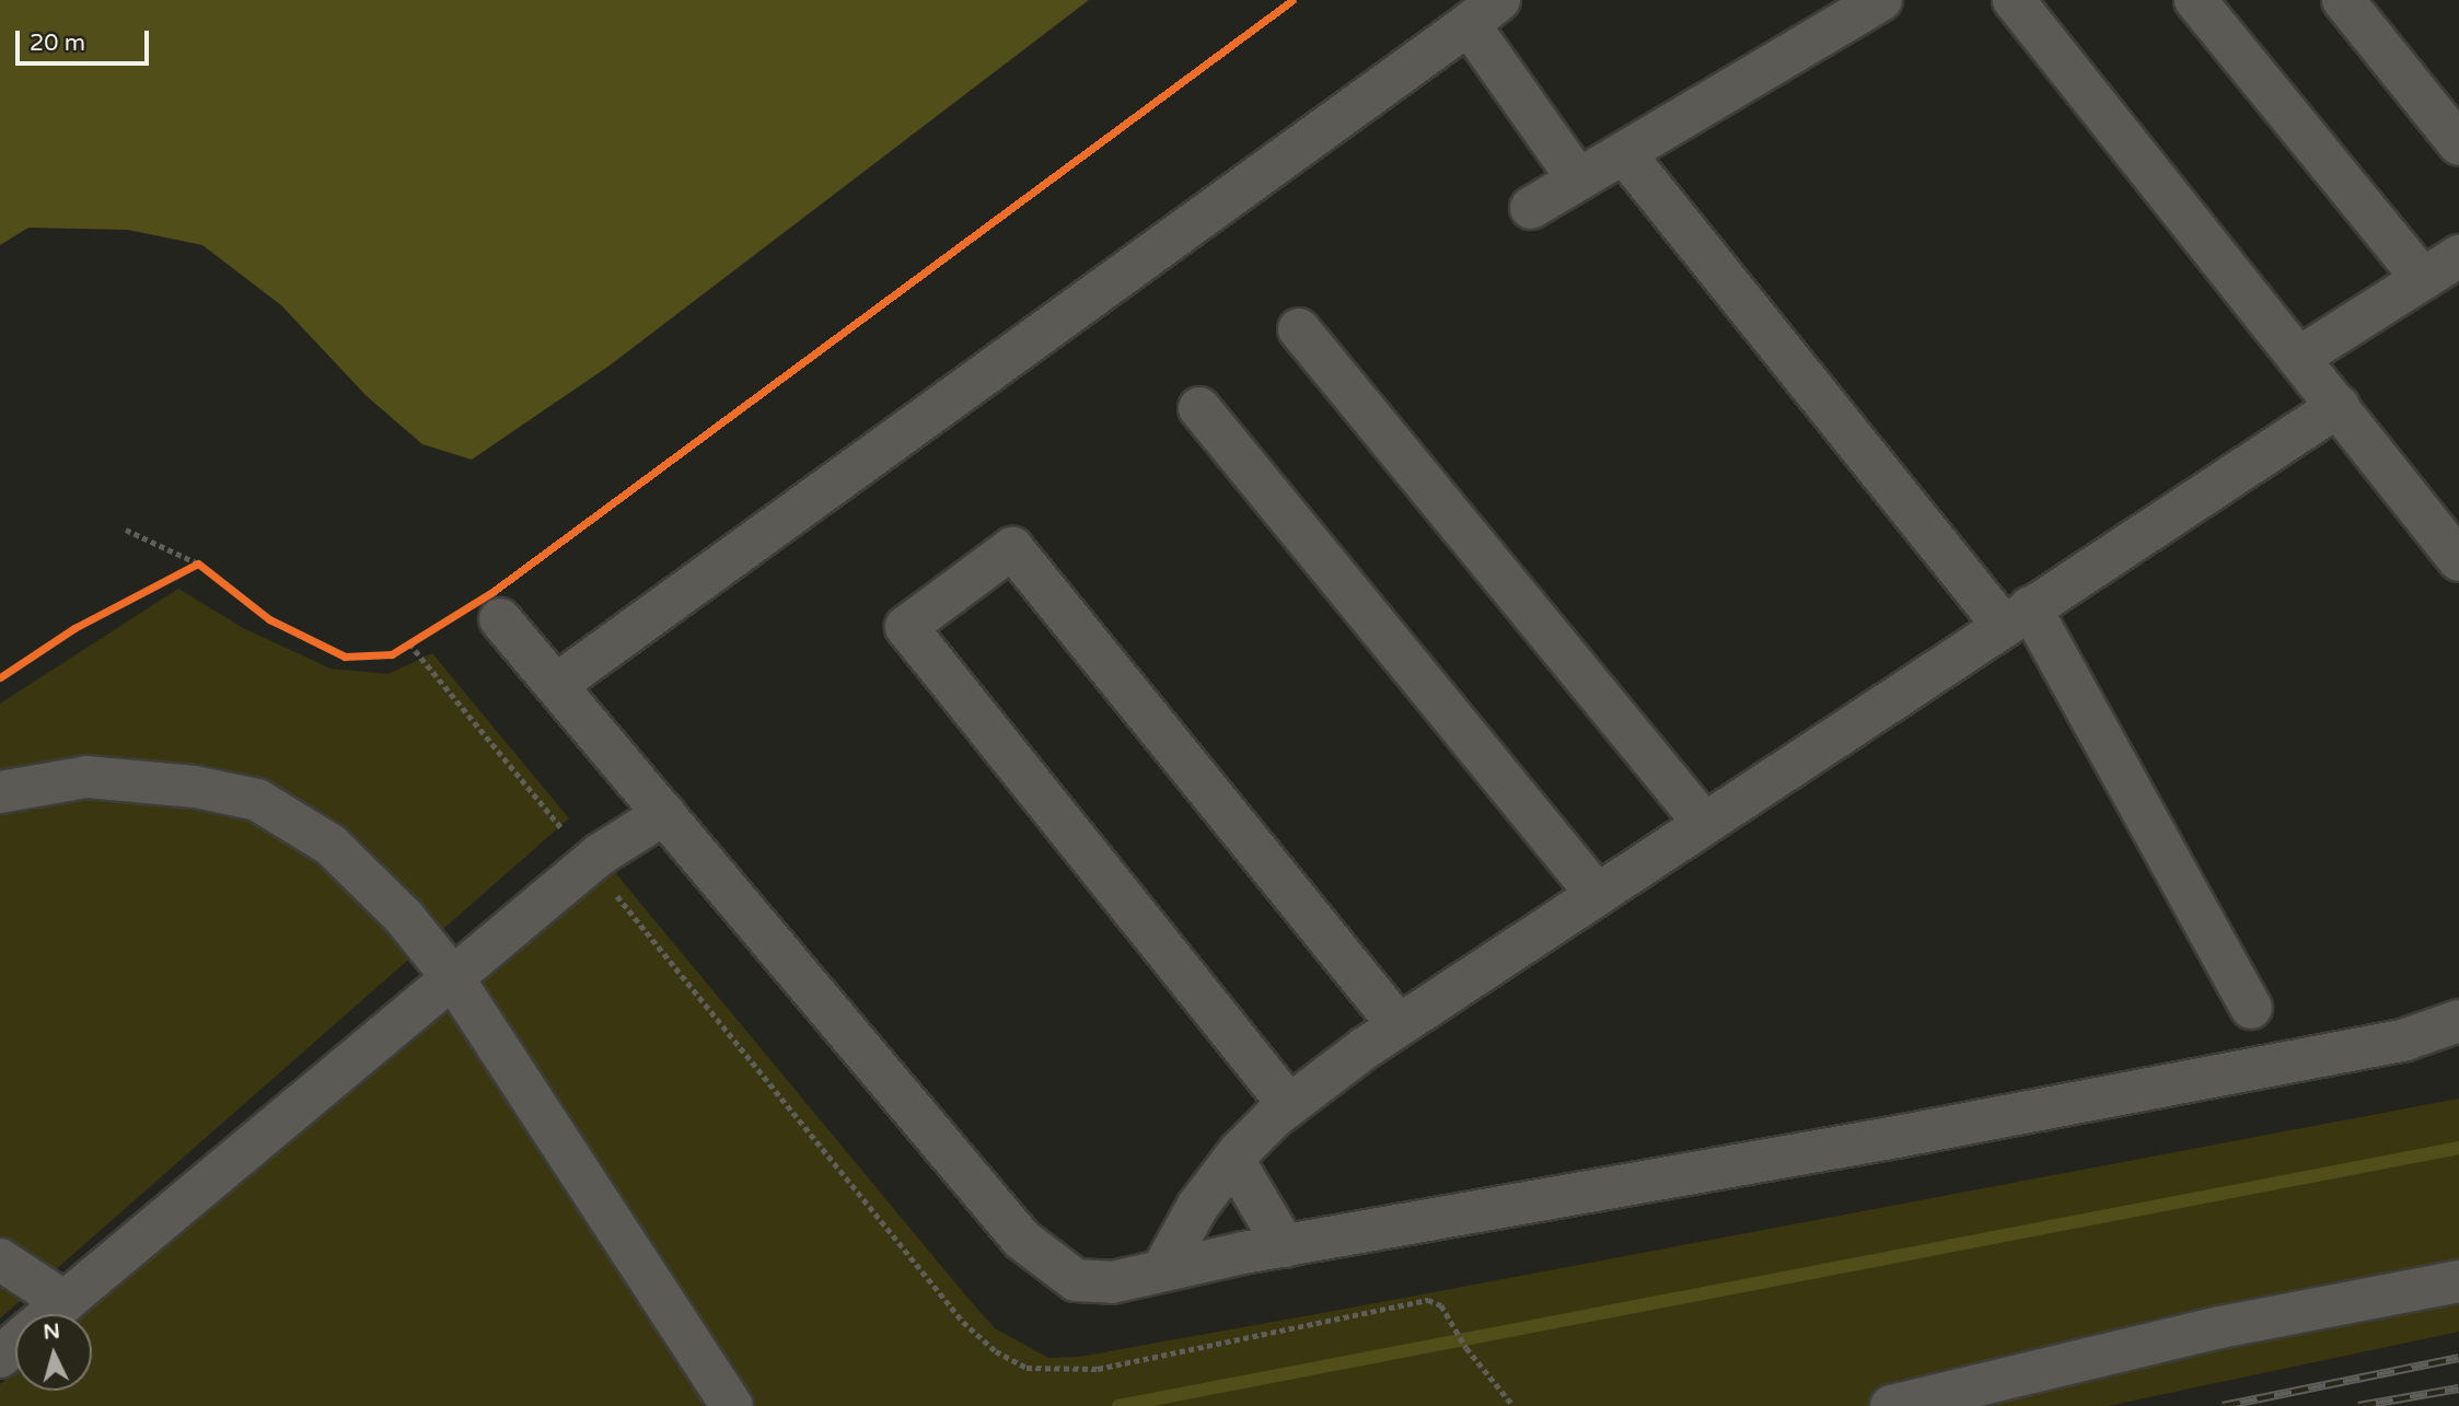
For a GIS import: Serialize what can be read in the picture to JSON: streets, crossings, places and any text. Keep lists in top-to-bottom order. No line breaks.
{"scale_bar":"20 m","north":"top"}
